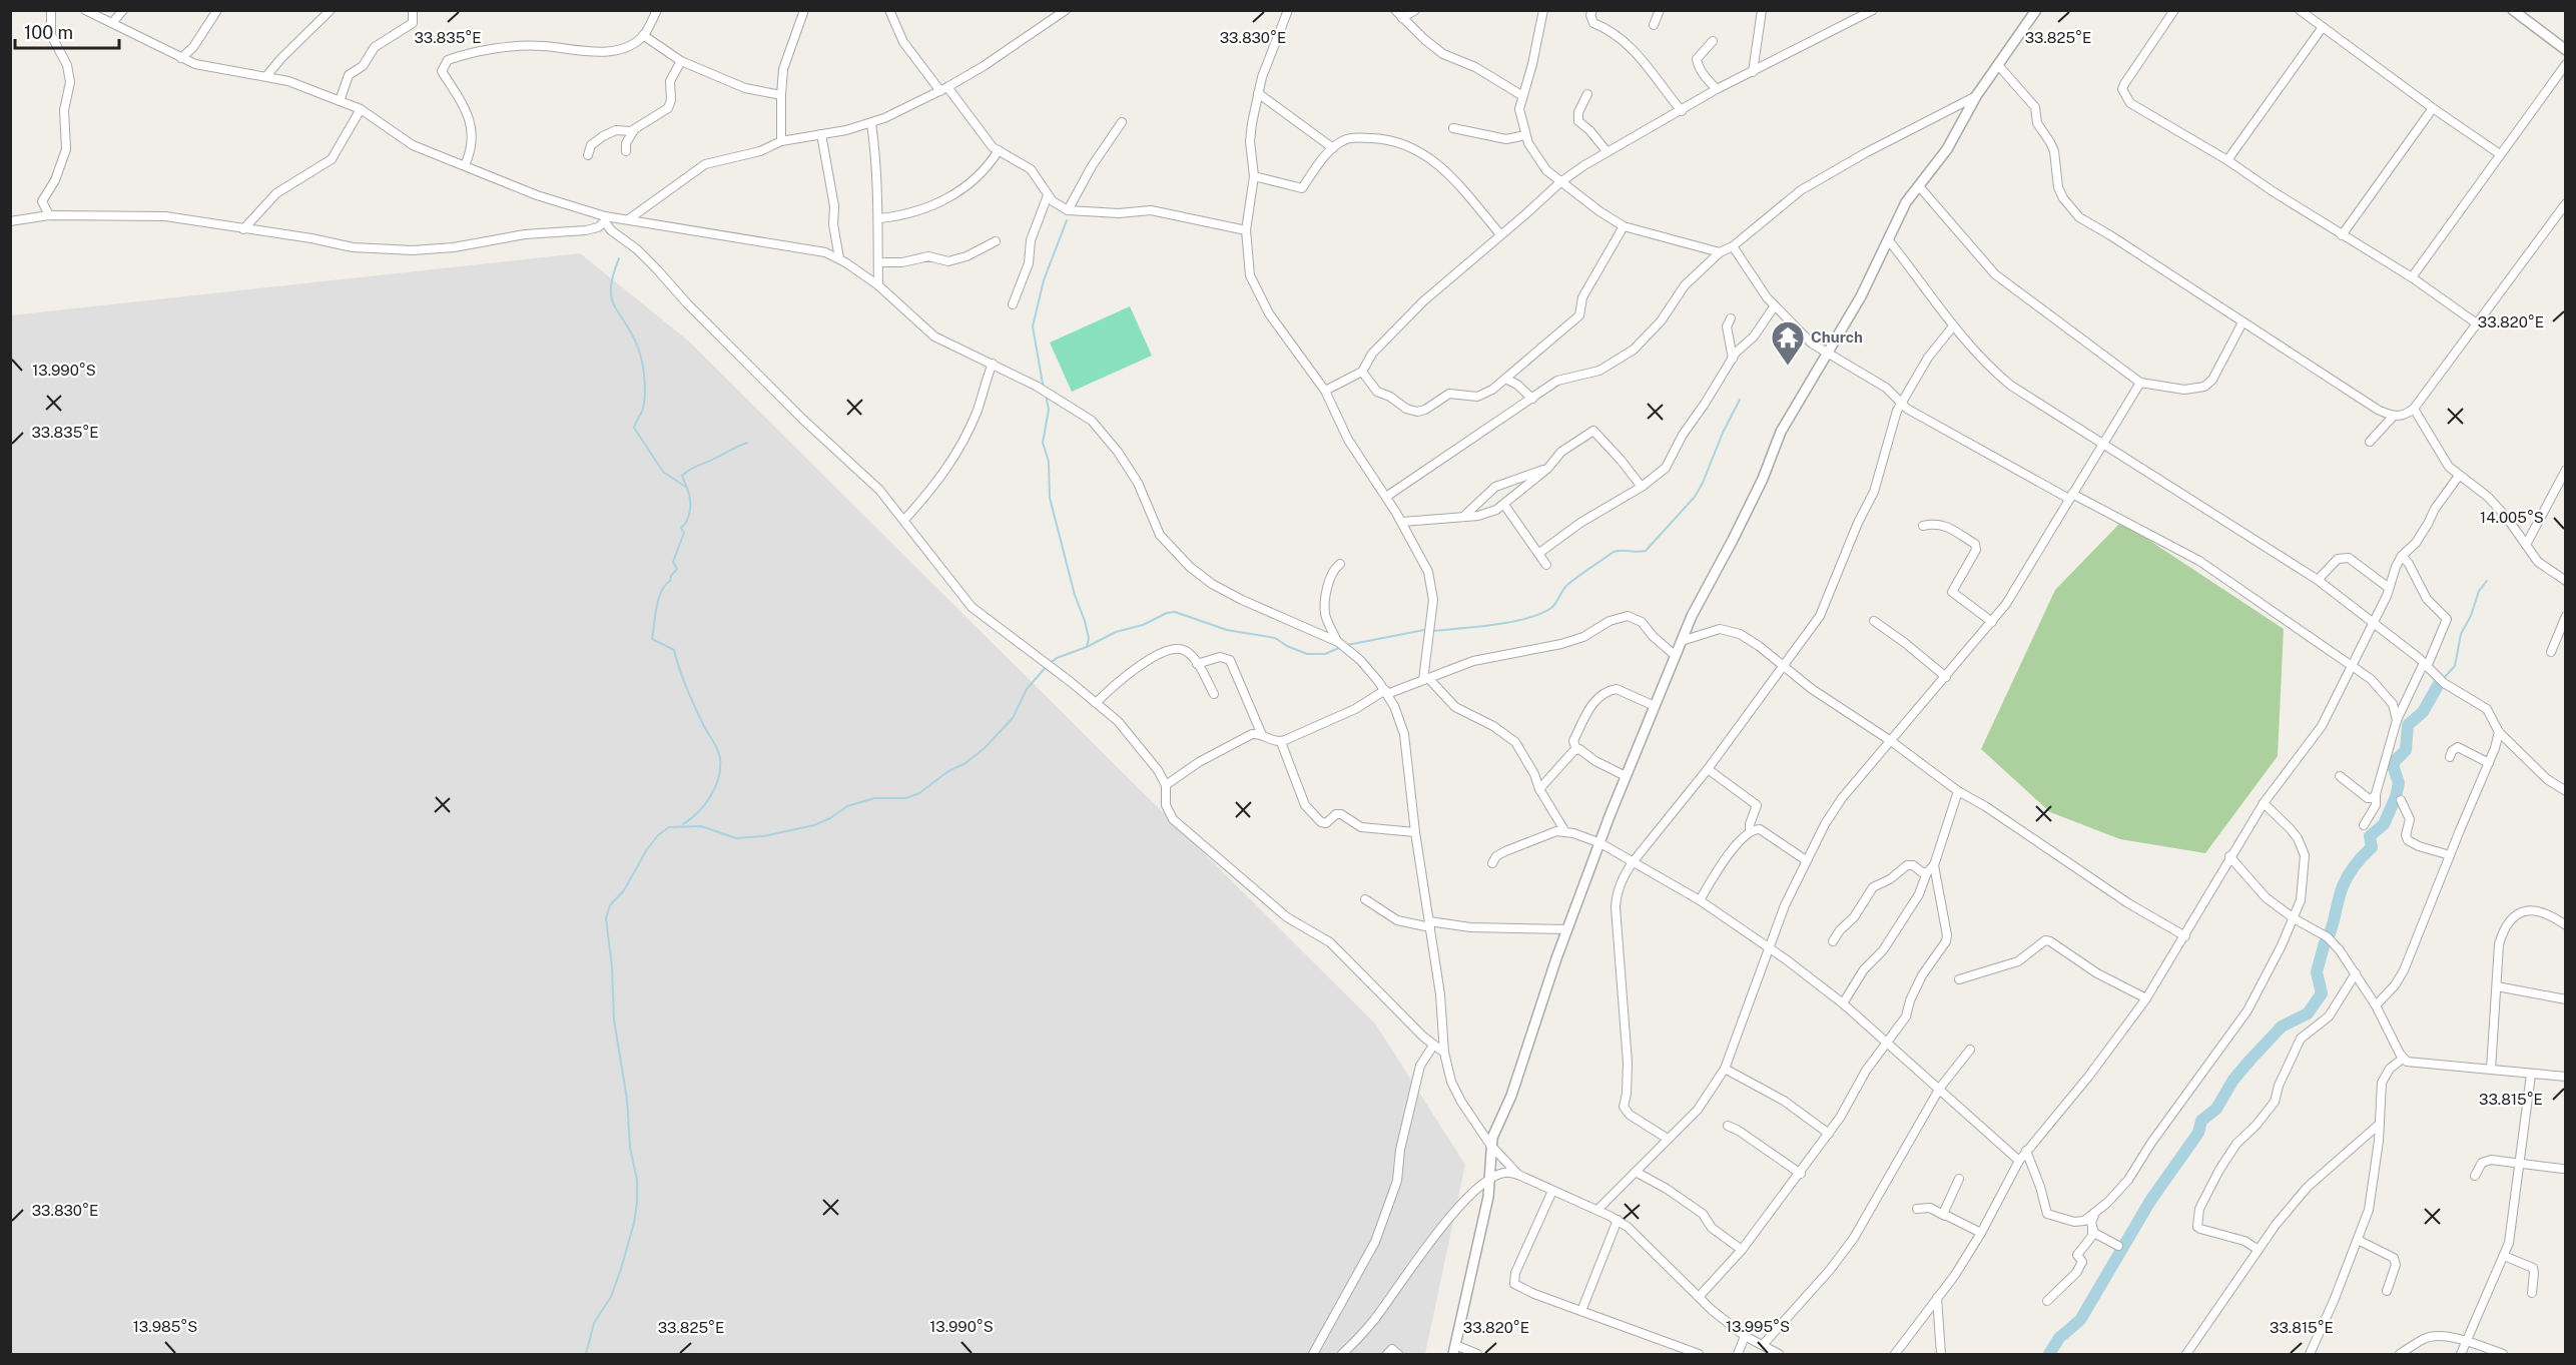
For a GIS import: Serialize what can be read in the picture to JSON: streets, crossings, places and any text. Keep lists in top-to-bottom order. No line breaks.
{"places":{"temple":["Church"]},"scale_bar":"100 m","coordinates":["33.835°E","33.830°E","33.825°E","33.820°E","13.990°S","14.005°S","33.815°E","13.985°S","13.995°S"]}
